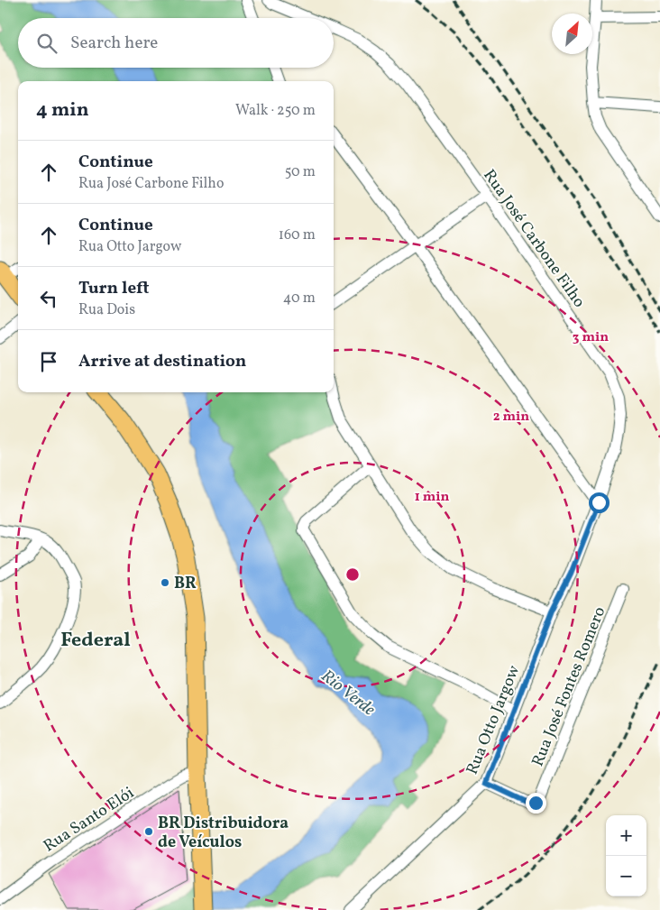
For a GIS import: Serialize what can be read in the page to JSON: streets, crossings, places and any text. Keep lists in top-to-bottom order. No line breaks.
{"streets":{"street":["Rua José Carbone Filho","Rua José Fontes Romero","Rua Otto Jargow","Rua Santo Elói"]},"crossings":[["Rua José Carbone Filho","Rua Otto Jargow"],["Rua José Fontes Romero","Rua Otto Jargow"]],"districts":["Federal"],"water":["Rio Verde"],"places":["BR","BR Distribuidora de Veículos"],"north":"top right","page":{"search":"Search here","heading":["4 min","Walk · 250 m"],"list":[["Continue","Rua José Carbone Filho","50 m"],["Continue","Rua Otto Jargow","160 m"],["Turn left","Rua Dois","40 m"],"Arrive at destination"],"map_buttons":["+","−"]},"rings":["3 min","2 min","1 min"]}
